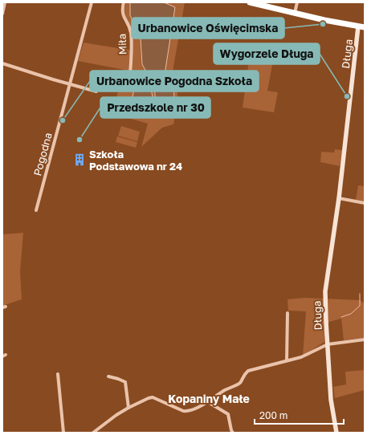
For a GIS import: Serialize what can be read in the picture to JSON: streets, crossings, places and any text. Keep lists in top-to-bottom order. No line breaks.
{"streets":{"street":["Miła","Długa","Pogodna"]},"crossings":[["Miła","Pogodna"]],"districts":["Kopaniny Małe"],"places":{"other":["Urbanowice Oświęcimska","Wygorzele Długa","Urbanowice Pogodna Szkoła","Przedszkole nr 30"],"building":["Szkoła Podstawowa nr 24"]},"scale_bar":"200 m"}
